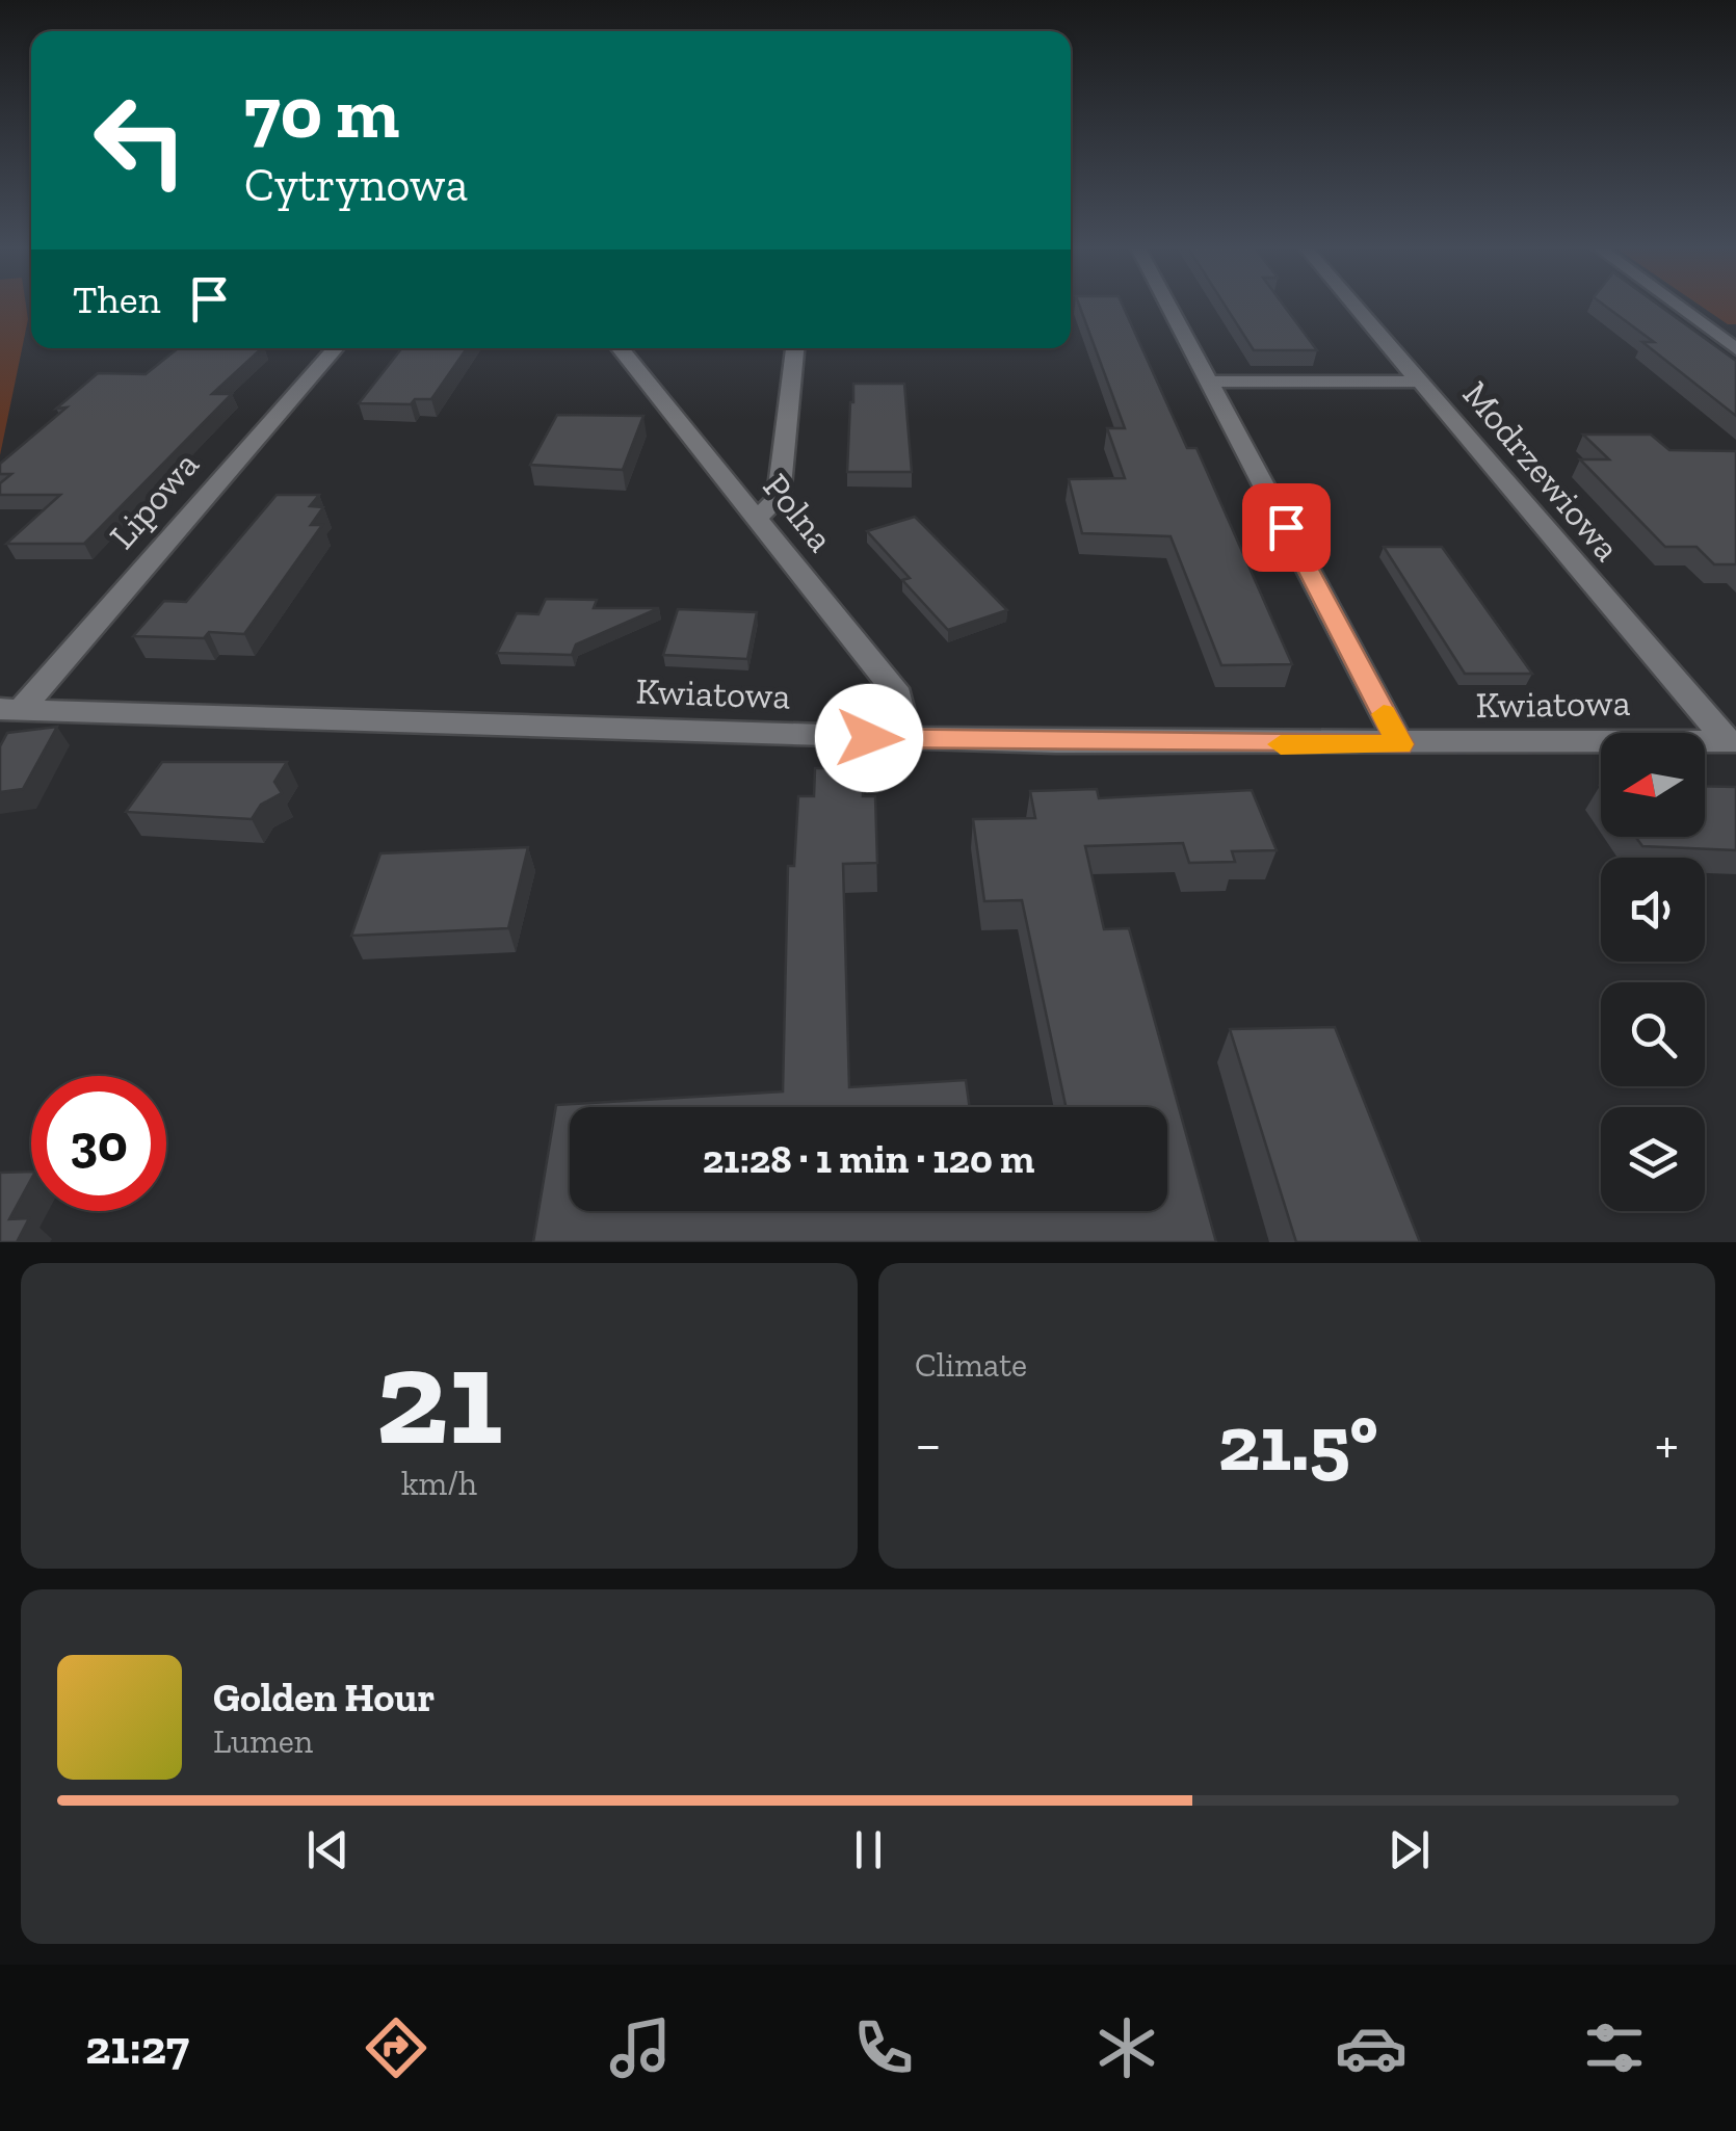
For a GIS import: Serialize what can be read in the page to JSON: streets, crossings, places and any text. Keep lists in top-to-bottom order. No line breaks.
{"streets":{"street":["Modrzewiowa","Lipowa","Polna","Kwiatowa"]},"crossings":[["Modrzewiowa","Kwiatowa"],["Lipowa","Kwiatowa"],["Polna","Kwiatowa"]],"north":"left","page":{"turn":["70 m","Cytrynowa"],"then":"Then","limit":"30","trip":"21:28 · 1 min · 120 m","tile":[["21","km/h"],"Climate"],"heat":["−","21.5°","+"],"song":["Golden Hour","Lumen"],"tabs":"21:27"}}
